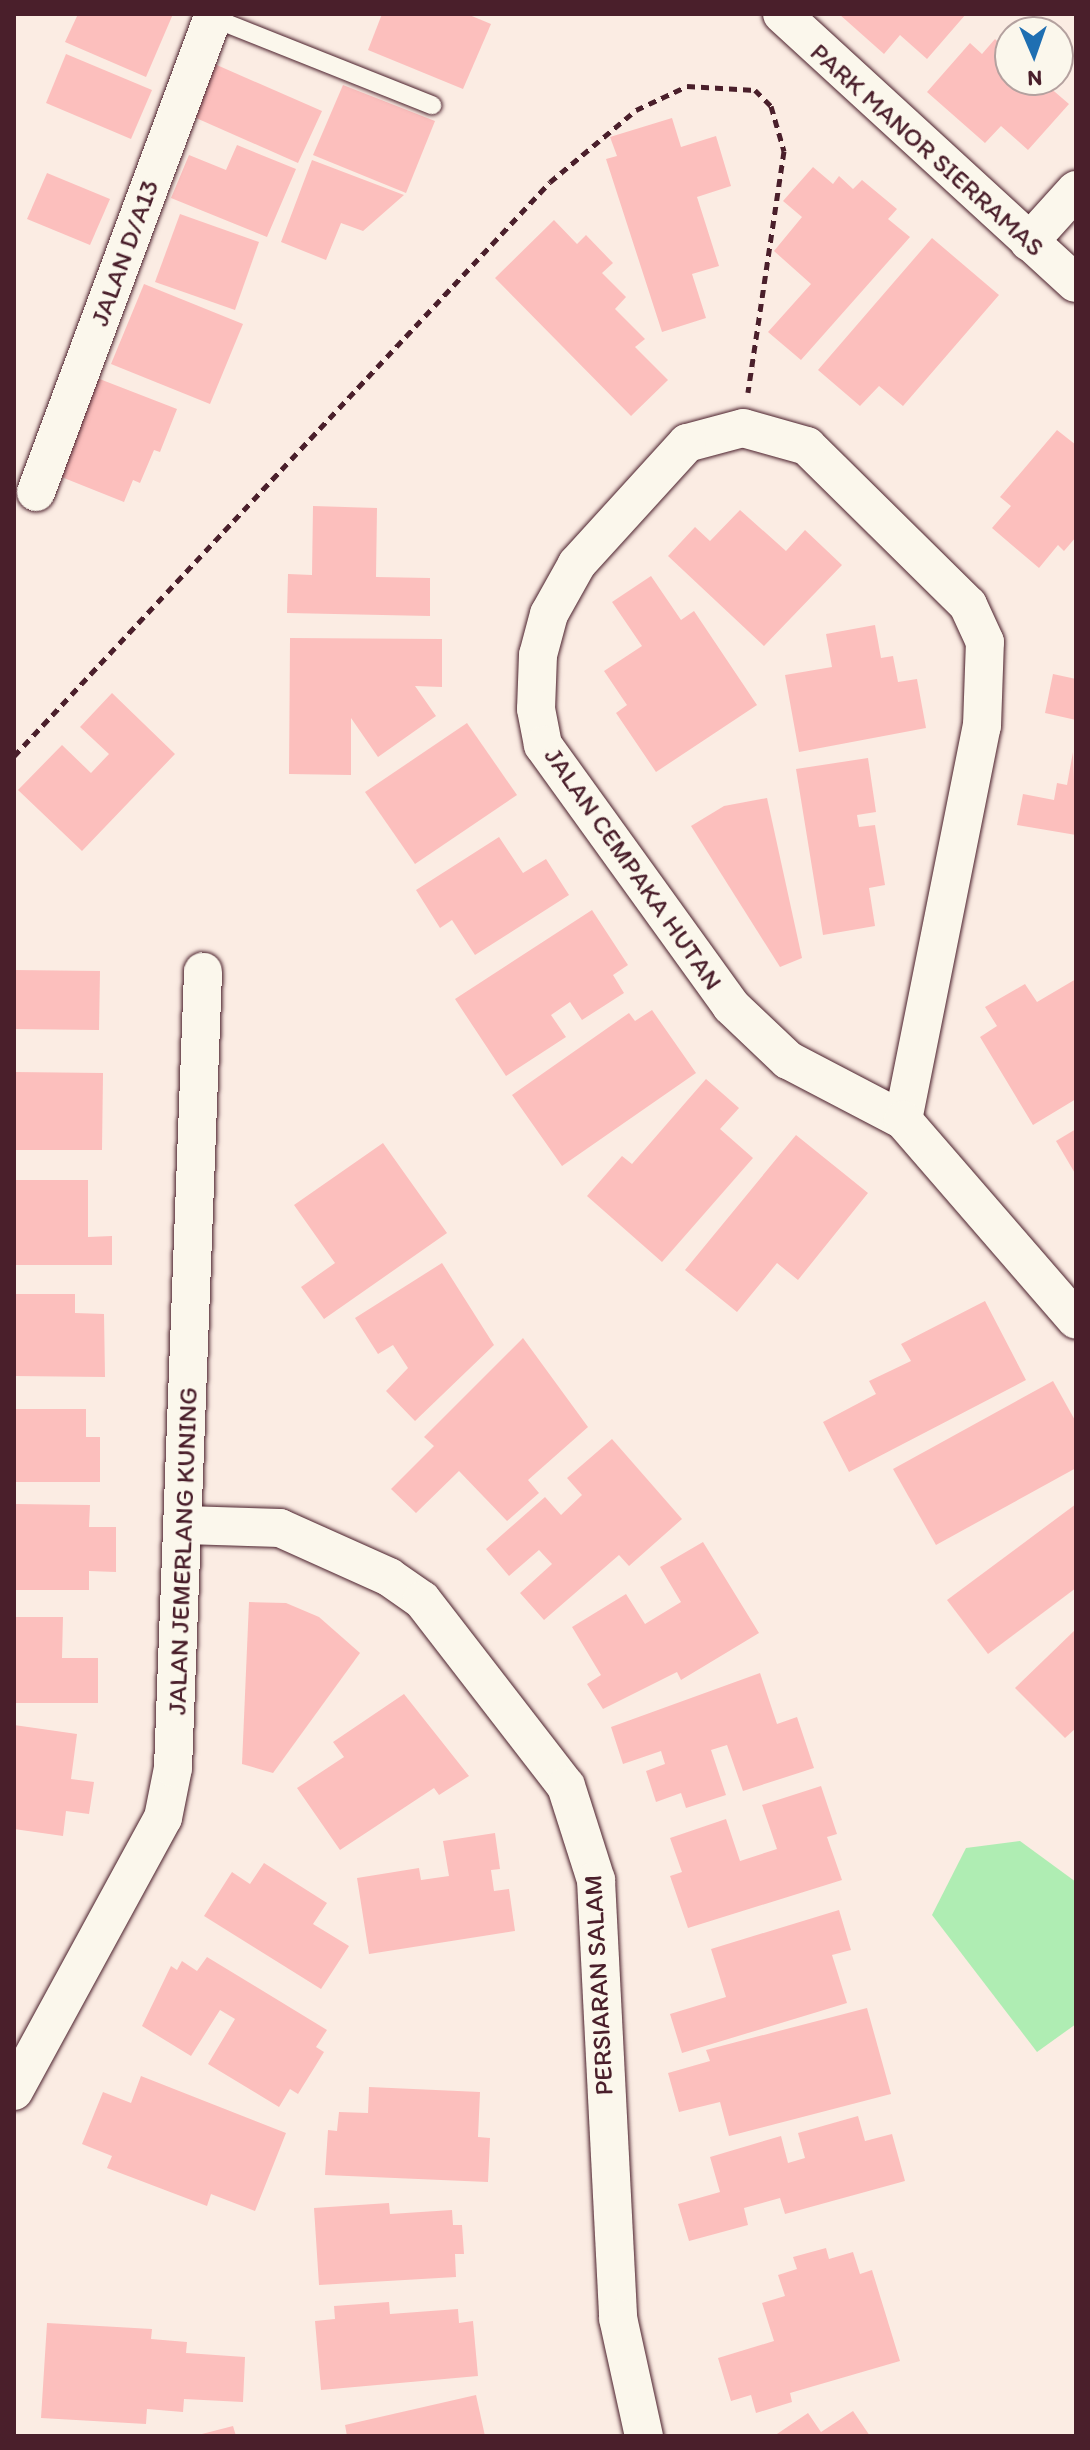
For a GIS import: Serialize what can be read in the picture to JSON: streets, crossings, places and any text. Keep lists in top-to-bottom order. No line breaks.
{"streets":{"street":["PARK MANOR SIERRAMAS","JALAN D/A13","JALAN CEMPAKA HUTAN","JALAN JEMERLANG KUNING","PERSIARAN SALAM"]},"crossings":[["JALAN JEMERLANG KUNING","PERSIARAN SALAM"]],"north":"bottom"}
